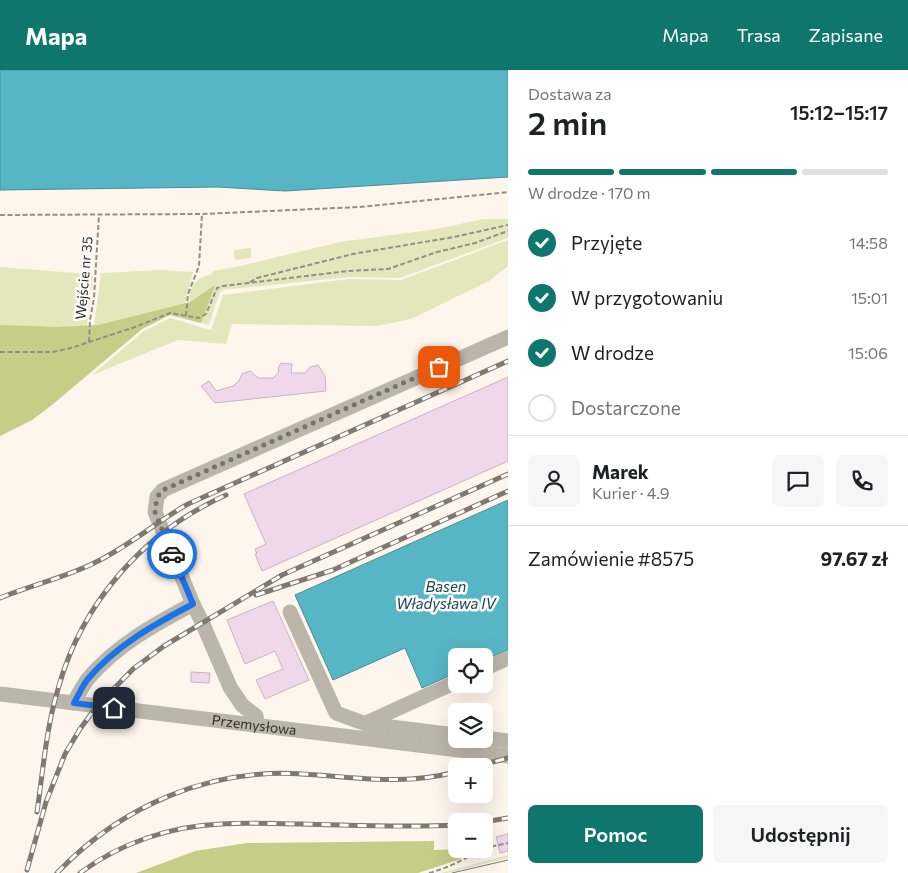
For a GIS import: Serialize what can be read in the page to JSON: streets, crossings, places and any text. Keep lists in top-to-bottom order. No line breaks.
{"streets":{"lane":["Przemysłowa"],"path":["Wejście nr 35"]},"water":["Basen Władysława IV"],"page":{"header":"Mapa","nav":["Mapa","Trasa","Zapisane"],"heading":["2 min","Dostawa za","15:12–15:17"],"panel":["Marek","Kurier · 4.9","Zamówienie #8575","97.67 zł"],"bar":"W drodze · 170 m","list":[["Przyjęte","14:58"],["W przygotowaniu","15:01"],["W drodze","15:06"],"Dostarczone"],"map_buttons":["+","−"],"buttons":["Pomoc","Udostępnij"]}}
